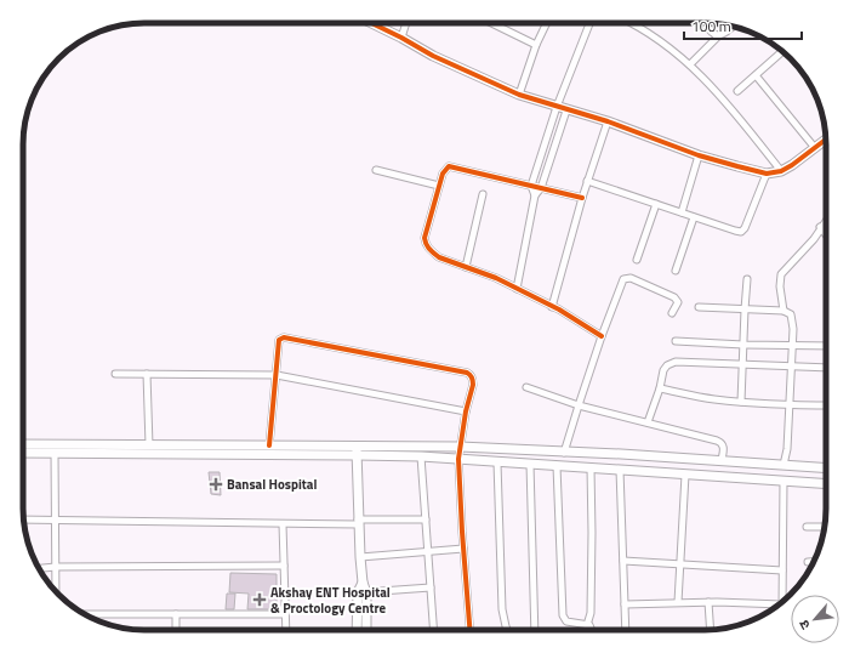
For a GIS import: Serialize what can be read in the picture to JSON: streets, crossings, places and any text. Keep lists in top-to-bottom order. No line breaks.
{"places":{"health":["Bansal Hospital","Akshay ENT Hospital & Proctology Centre"]},"scale_bar":"100 m","north":"bottom left"}
